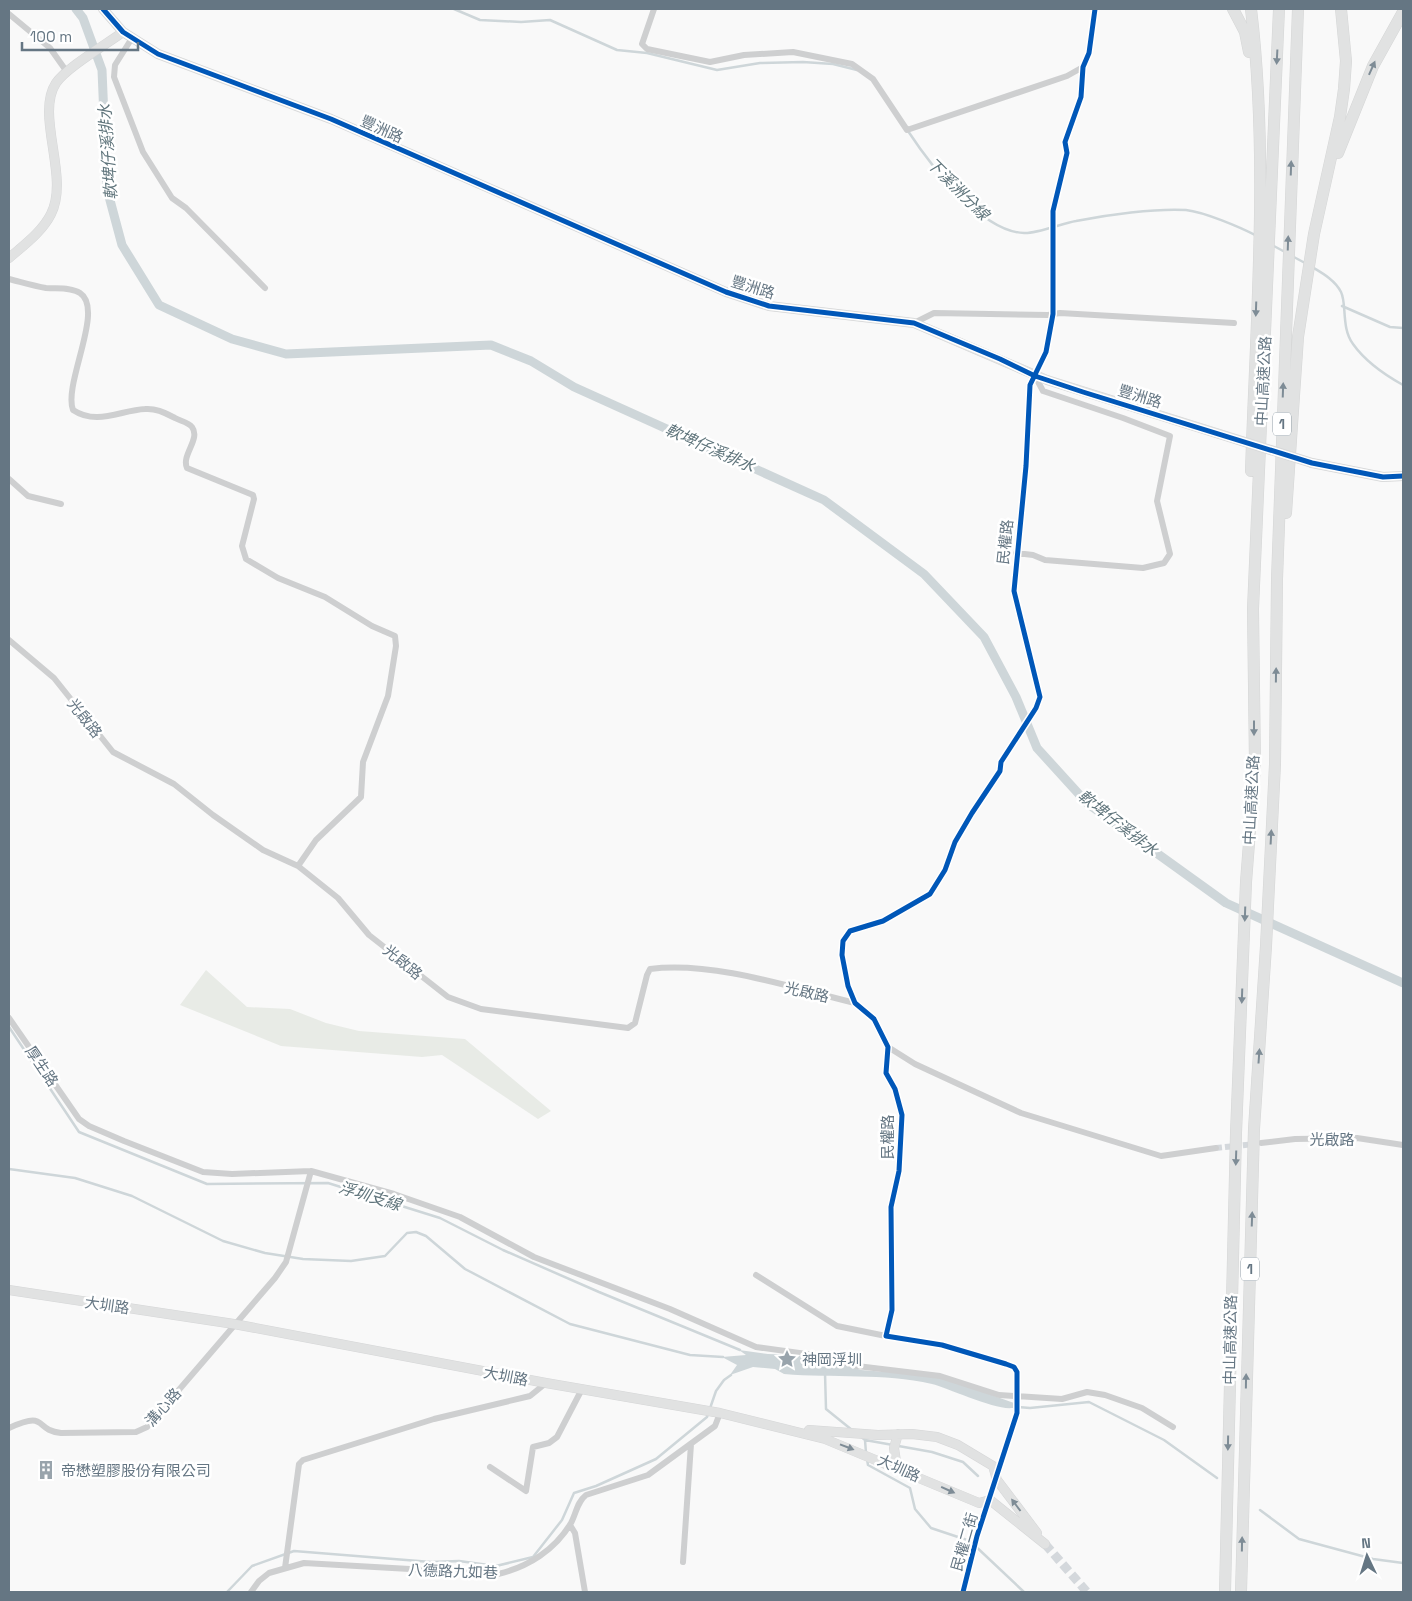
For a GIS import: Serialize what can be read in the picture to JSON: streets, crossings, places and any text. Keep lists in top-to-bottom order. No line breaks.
{"streets":{"highway":["中山高速公路","1"],"street":["豐洲路","民權路","光啟路","厚生路","大圳路","溝心路","民權二街","八德路九如巷"]},"crossings":[["豐洲路","民權路"],["民權路","光啟路"],["厚生路","溝心路"],["大圳路","溝心路"],["大圳路","民權二街"],["大圳路","八德路九如巷"]],"water":["軟埤仔溪排水","下溪洲分線","浮圳支線"],"places":{"place":["神岡浮圳"],"building":["帝懋塑膠股份有限公司"]},"scale_bar":"100 m","north":"top"}
